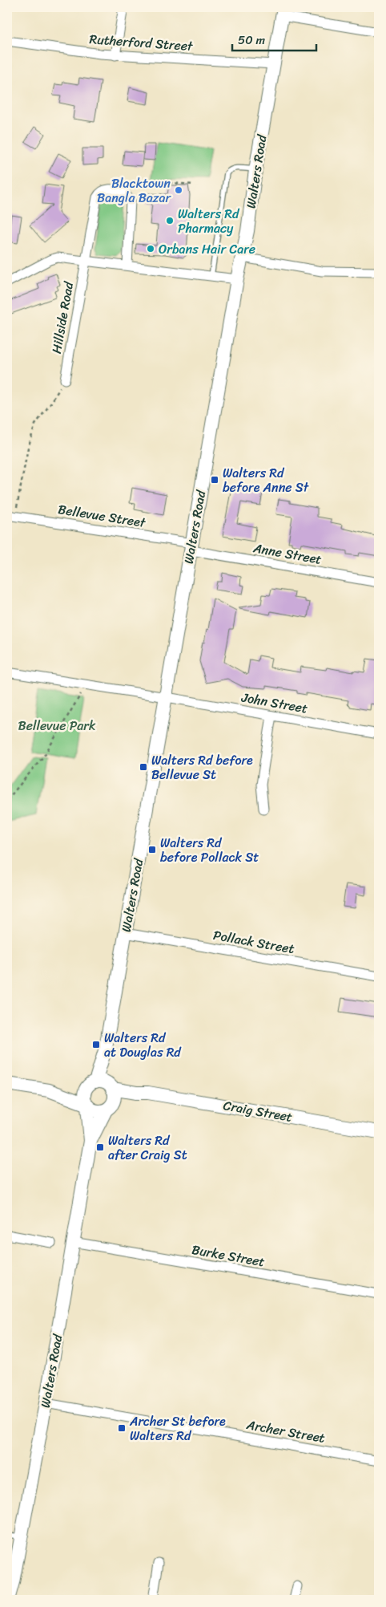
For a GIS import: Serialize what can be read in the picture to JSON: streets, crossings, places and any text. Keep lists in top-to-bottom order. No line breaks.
{"streets":{"main road":["Walters Road","Craig Street"],"street":["Rutherford Street","Hillside Road","Bellevue Street","Anne Street","John Street","Pollack Street","Burke Street","Archer Street"]},"crossings":[["Rutherford Street","Walters Road"],["Walters Road","Bellevue Street"],["Walters Road","Anne Street"],["Walters Road","John Street"],["Walters Road","Pollack Street"],["Walters Road","Craig Street"],["Walters Road","Burke Street"],["Walters Road","Archer Street"],["Bellevue Street","Anne Street"]],"parks":["Bellevue Park"],"places":{"other":["Blacktown Bangla Bazar","Walters Rd Pharmacy","Orbans Hair Care"],"transit":["Walters Rd before Anne St","Walters Rd before Bellevue St","Walters Rd before Pollack St","Walters Rd at Douglas Rd","Walters Rd after Craig St","Archer St before Walters Rd"]},"scale_bar":"50 m"}
